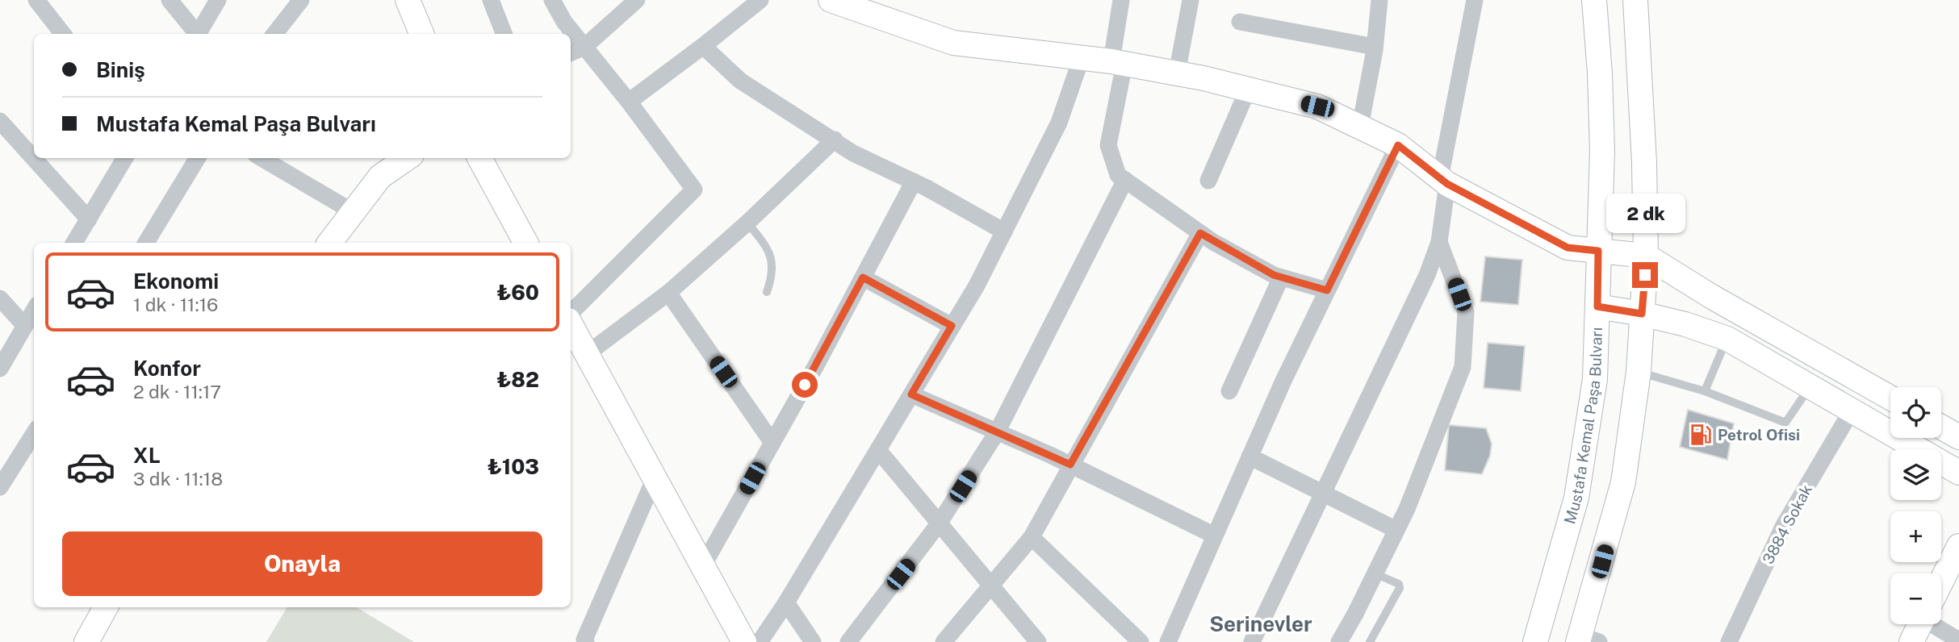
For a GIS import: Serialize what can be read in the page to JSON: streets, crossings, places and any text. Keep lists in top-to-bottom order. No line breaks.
{"streets":{"main road":["Mustafa Kemal Paşa Bulvarı"],"street":["3884 Sokak"]},"districts":["Serinevler"],"places":{"fuel station":["Petrol Ofisi"]},"page":{"banner":["Biniş","Mustafa Kemal Paşa Bulvarı"],"bubble":"2 dk","list":[{"name":"Ekonomi","note":"1 dk · 11:16","value":"₺60"},{"name":"Konfor","note":"2 dk · 11:17","value":"₺82"},{"name":"XL","note":"3 dk · 11:18","value":"₺103"}],"map_buttons":["+","−"],"buttons":"Onayla"}}
